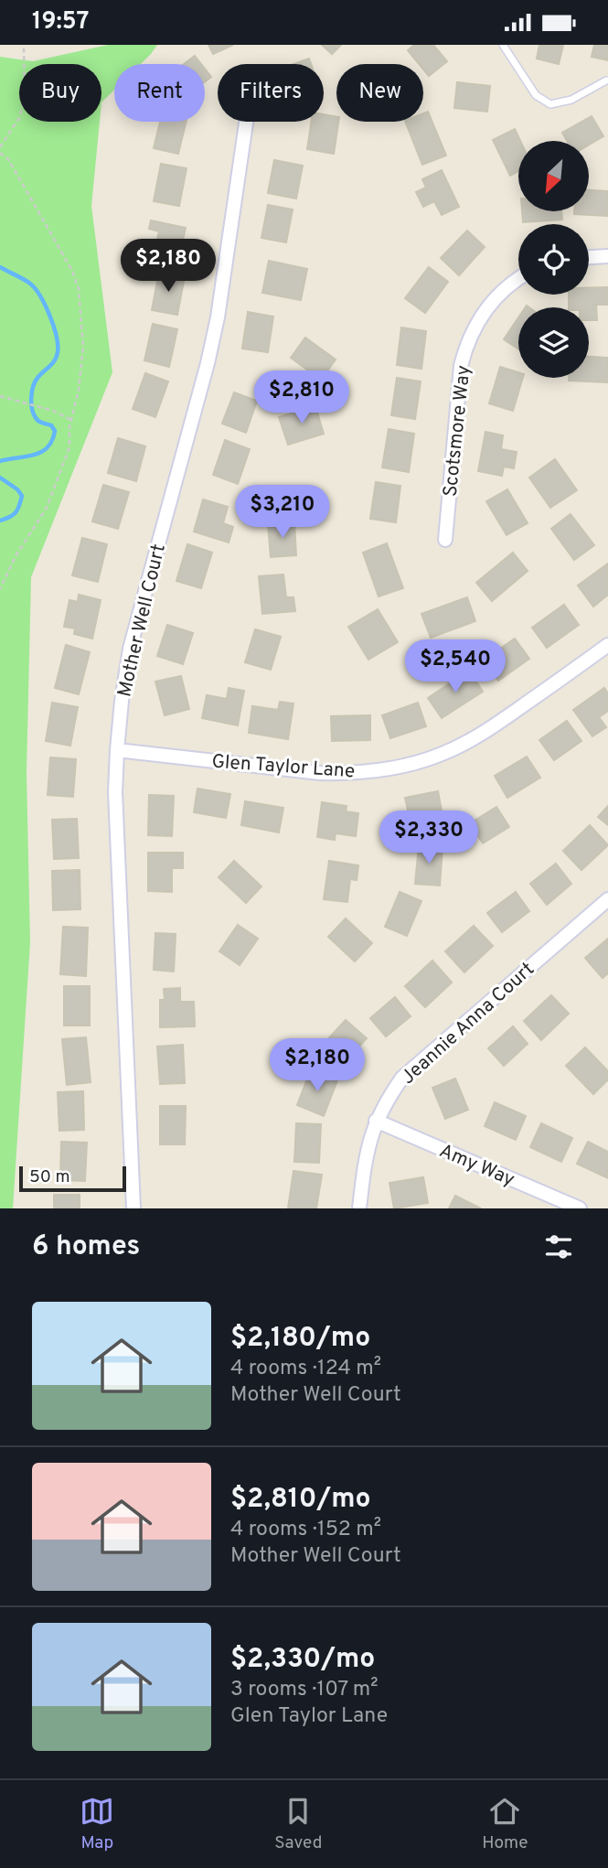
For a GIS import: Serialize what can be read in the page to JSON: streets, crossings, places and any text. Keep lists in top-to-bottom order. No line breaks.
{"streets":{"street":["Scotsmore Way","Mother Well Court","Glen Taylor Lane","Jeannie Anna Court","Amy Way"]},"crossings":[["Mother Well Court","Glen Taylor Lane"],["Jeannie Anna Court","Amy Way"]],"scale_bar":"50 m","north":"bottom left","page":{"status":"19:57","chip":["Buy","Rent","Filters","New"],"price":["$2,180","$2,810","$3,210","$2,540","$2,330","$2,180"],"scale":"50 m","heading":"6 homes","list":[{"name":"$2,180/mo","note":"4 rooms · 124 m² · Mother Well Court"},{"name":"$2,810/mo","note":"4 rooms · 152 m² · Mother Well Court"},{"name":"$2,330/mo","note":"3 rooms · 107 m² · Glen Taylor Lane"}],"tabs":["Map","Saved","Home"]}}
